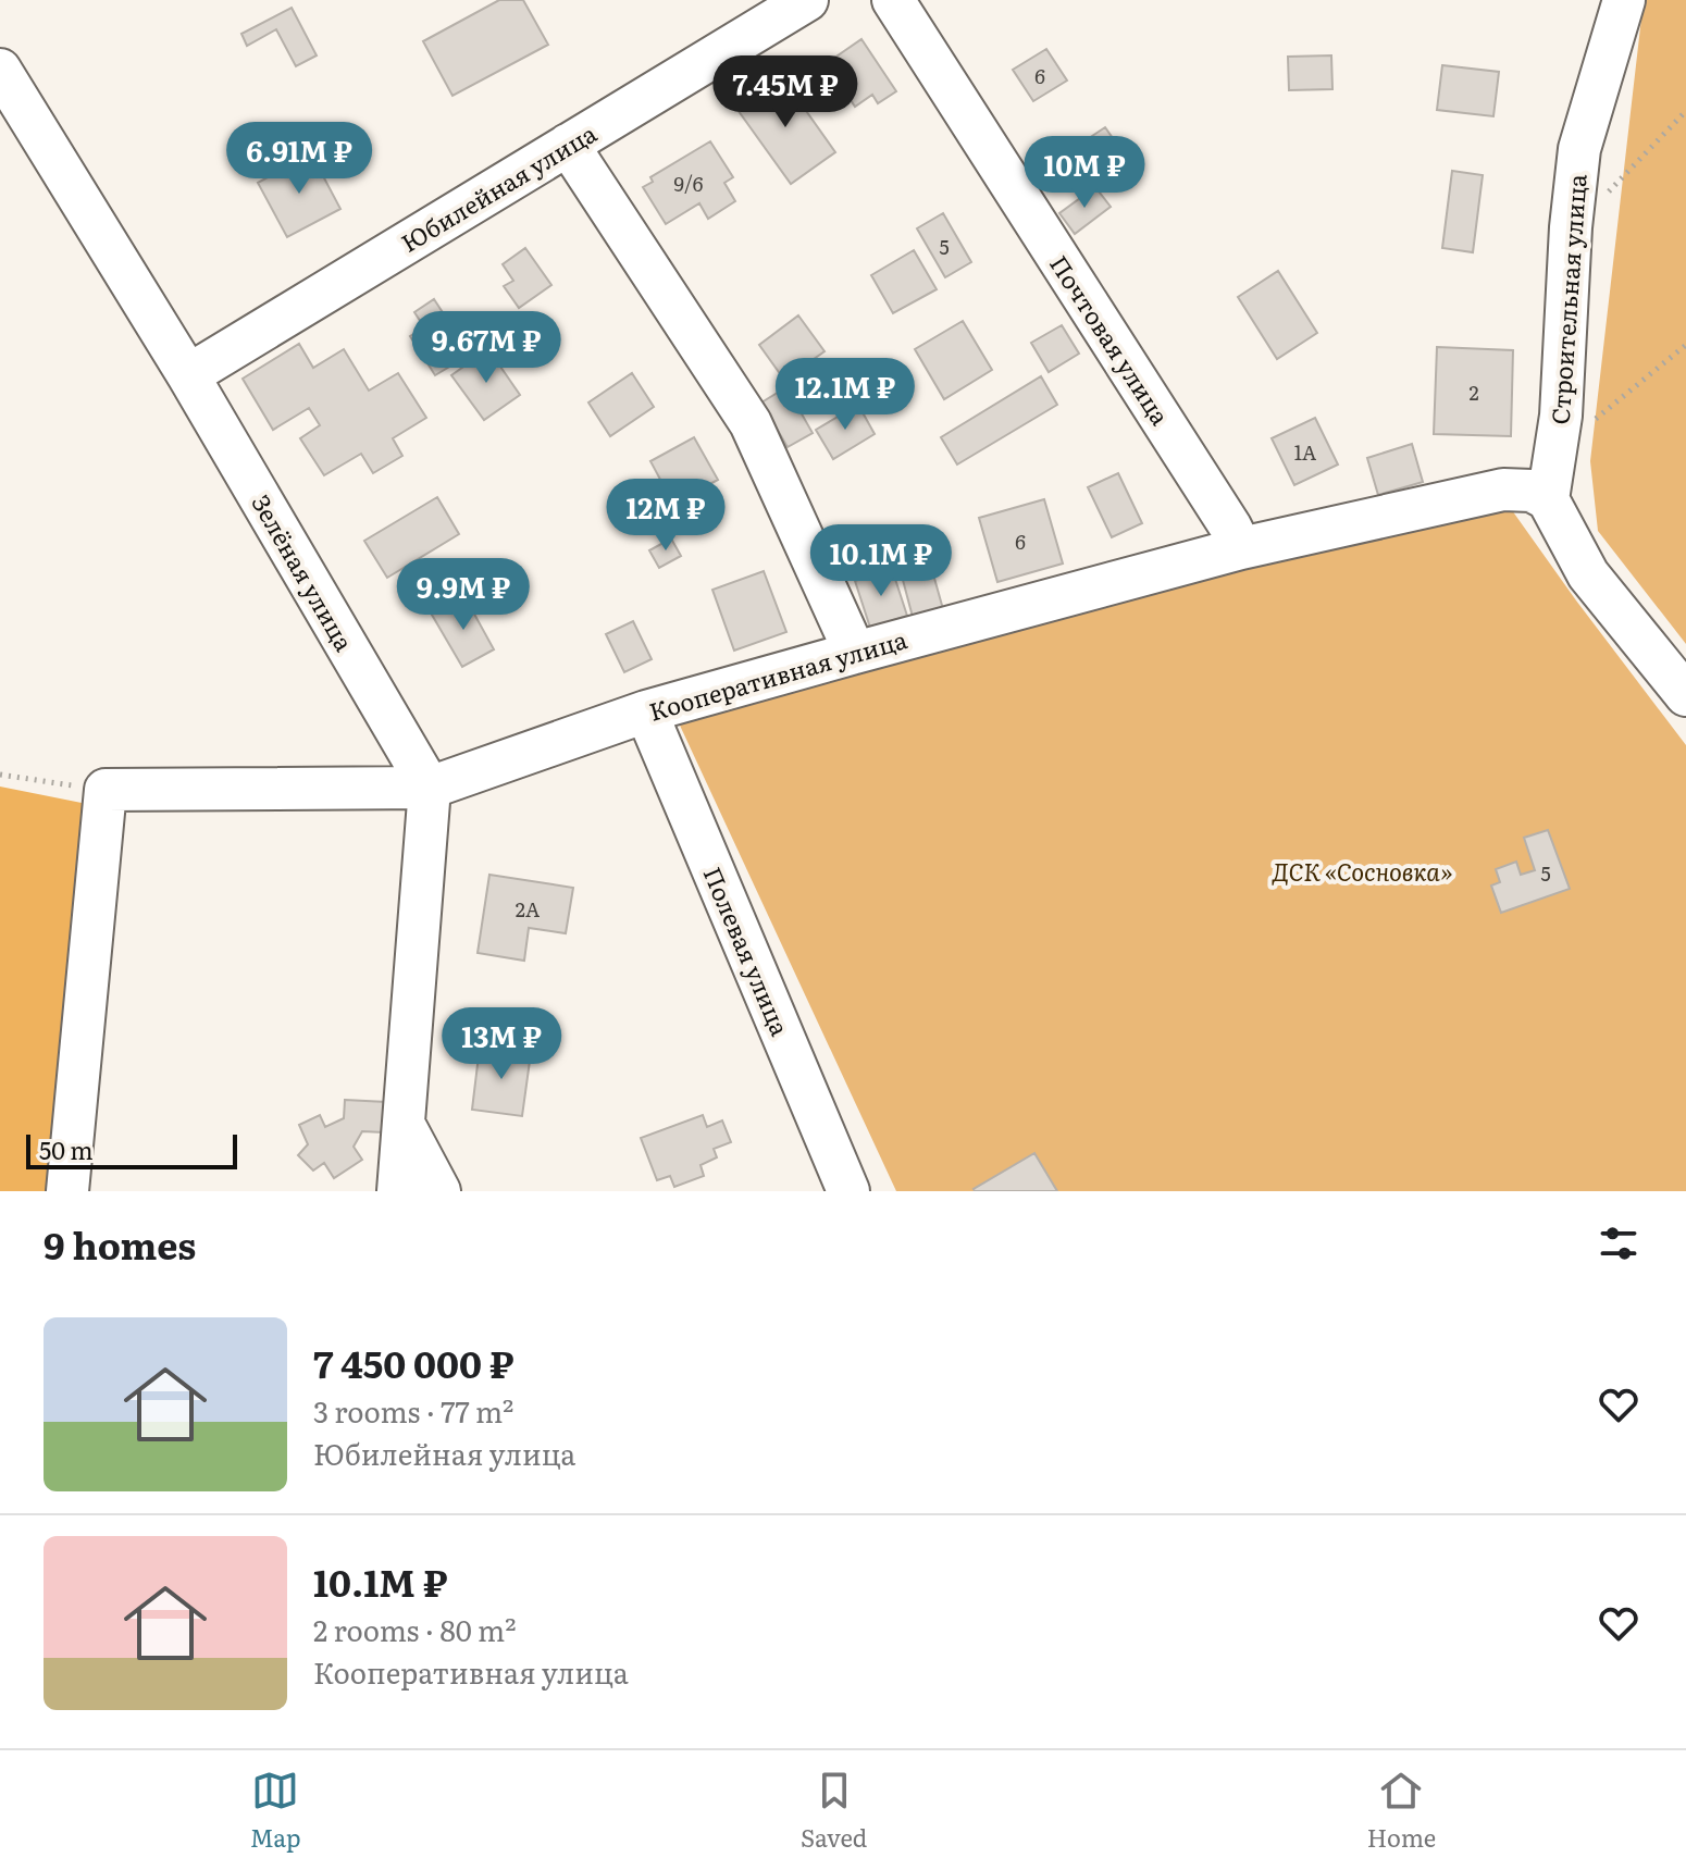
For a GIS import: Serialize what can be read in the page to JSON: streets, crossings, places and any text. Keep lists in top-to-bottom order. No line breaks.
{"streets":{"street":["Юбилейная улица","Строительная улица","Почтовая улица","Зелёная улица","Кооперативная улица","Полевая улица"]},"crossings":[["Юбилейная улица","Зелёная улица"],["Строительная улица","Кооперативная улица"],["Почтовая улица","Кооперативная улица"],["Зелёная улица","Кооперативная улица"],["Кооперативная улица","Полевая улица"]],"parks":["ДСК «Сосновка»"],"house_numbers":["6","9/6","5","2","1А","6","5","2А"],"scale_bar":"50 m","page":{"price":["7.45M ₽","6.91M ₽","10M ₽","9.67M ₽","12.1M ₽","12M ₽","10.1M ₽","9.9M ₽","13M ₽"],"scale":"50 m","heading":"9 homes","list":[{"name":"7 450 000 ₽","note":"3 rooms · 77 m² · Юбилейная улица"},{"name":"10.1M ₽","note":"2 rooms · 80 m² · Кооперативная улица"}],"tabs":["Map","Saved","Home"]}}
